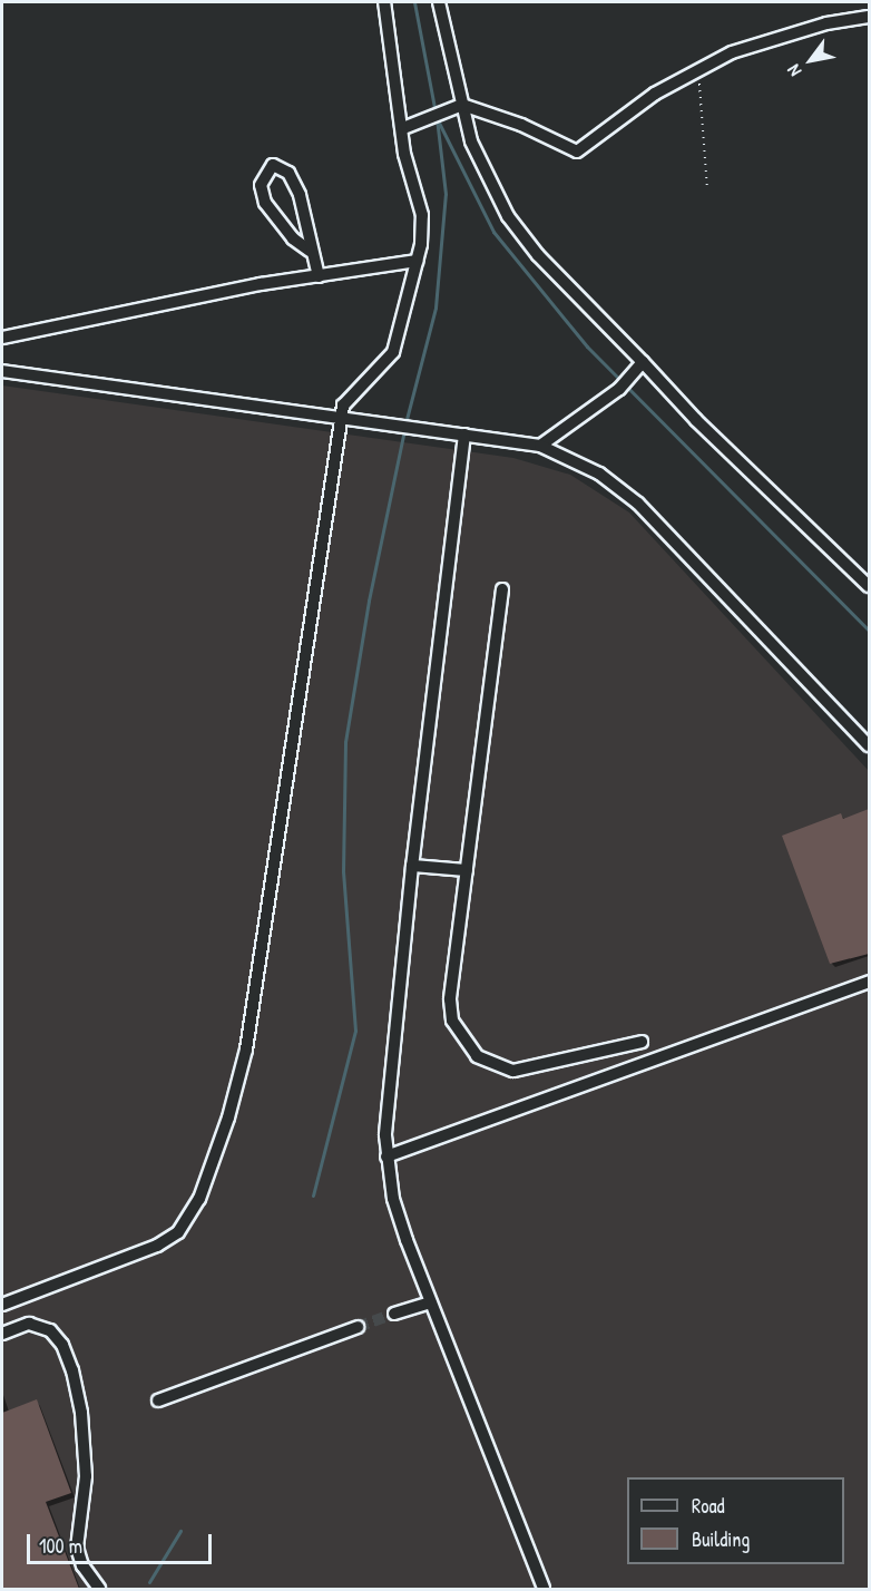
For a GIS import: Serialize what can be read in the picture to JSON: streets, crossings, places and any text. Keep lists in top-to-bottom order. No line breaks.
{"legend":["Road","Building"],"scale_bar":"100 m","north":"bottom left"}
